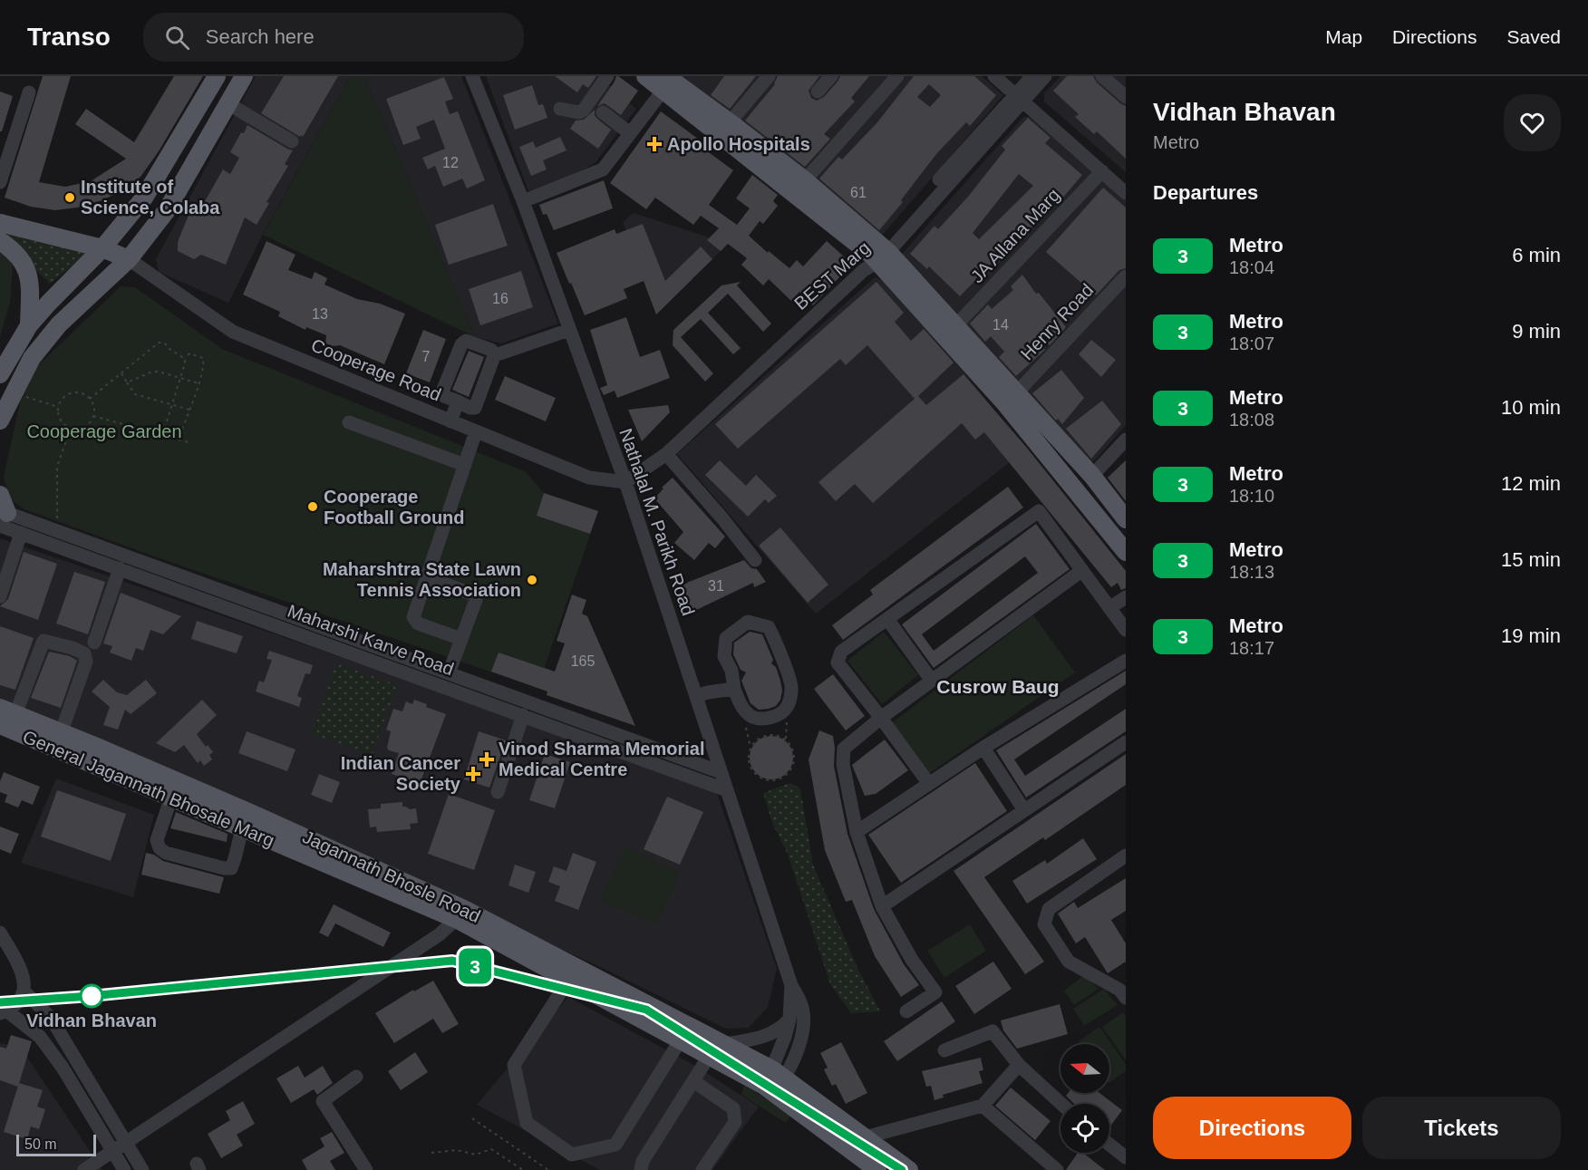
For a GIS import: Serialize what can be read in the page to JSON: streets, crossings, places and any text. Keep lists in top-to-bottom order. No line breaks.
{"streets":{"main road":["Jagannath Bhosle Road"],"street":["JA Allana Marg","BEST Marg","Henry Road","Cooperage Road","Nathalal M. Parikh Road","Maharshi Karve Road"]},"crossings":[["BEST Marg","Cooperage Road"],["BEST Marg","Nathalal M. Parikh Road"],["Cooperage Road","Nathalal M. Parikh Road"],["Nathalal M. Parikh Road","Maharshi Karve Road"],["Nathalal M. Parikh Road","Jagannath Bhosle Road"]],"districts":["Cusrow Baug"],"parks":["Cooperage Garden"],"places":{"health":["Apollo Hospitals","Vinod Sharma Memorial Medical Centre","Indian Cancer Society"],"other":["Institute of Science, Colaba","Cooperage Football Ground","Maharshtra State Lawn Tennis Association","Vidhan Bhavan"]},"lines":["metro line 3"],"house_numbers":["12","61","16","13","14","7","31","165"],"scale_bar":"50 m","north":"left","page":{"header":"Transo","search":"Search here","nav":["Map","Directions","Saved"],"on_map":"3","heading":[["Vidhan Bhavan","Metro"],"Departures"],"list":[{"mark":"3","name":"Metro","note":"18:04","value":"6 min"},{"mark":"3","name":"Metro","note":"18:07","value":"9 min"},{"mark":"3","name":"Metro","note":"18:08","value":"10 min"},{"mark":"3","name":"Metro","note":"18:10","value":"12 min"},{"mark":"3","name":"Metro","note":"18:13","value":"15 min"},{"mark":"3","name":"Metro","note":"18:17","value":"19 min"}],"buttons":["Directions","Tickets"],"scale":"50 m"}}
